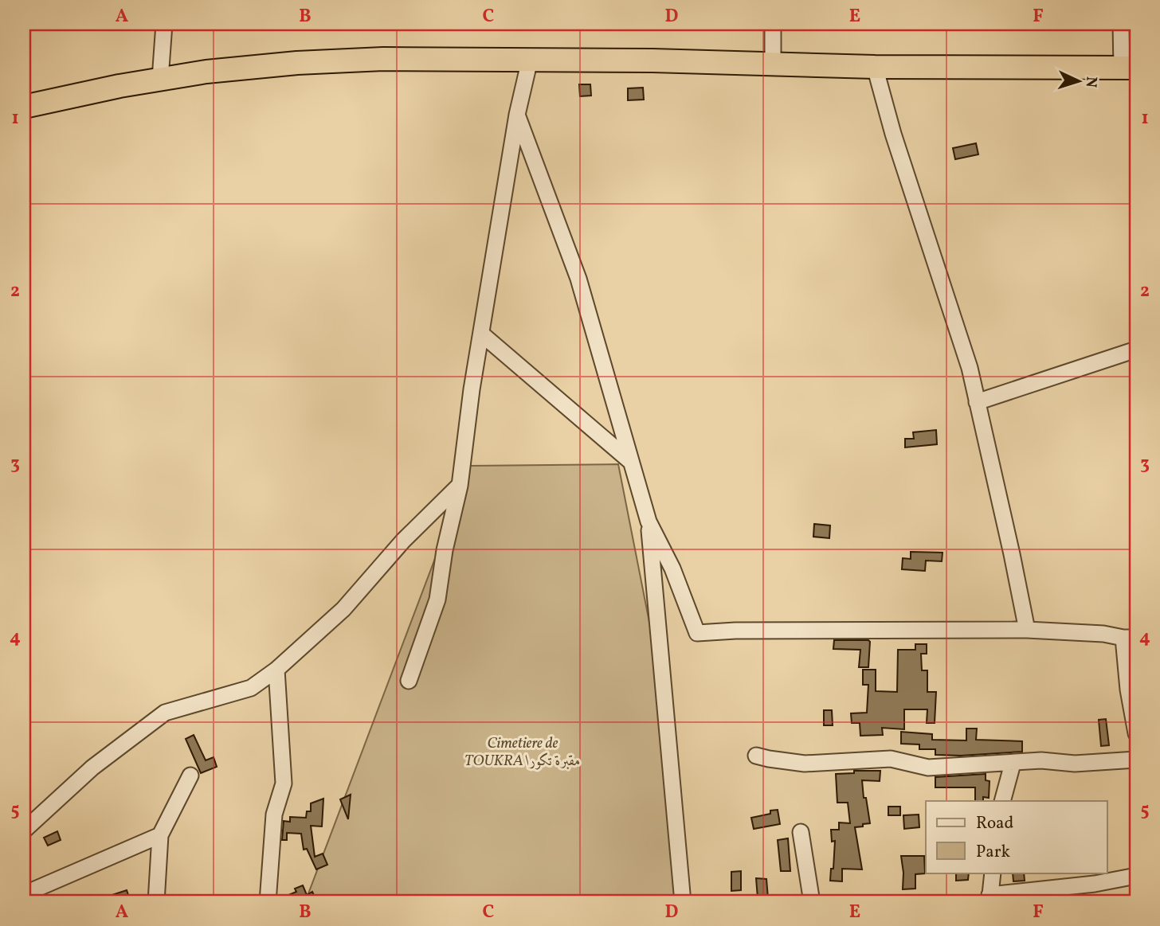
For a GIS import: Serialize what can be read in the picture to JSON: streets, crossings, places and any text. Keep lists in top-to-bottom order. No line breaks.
{"parks":["Cimetiere de TOUKRA مقبرة تكورا"],"legend":["Road","Park"],"north":"right","grid":{"columns":["A","B","C","D","E","F"],"rows":["1","2","3","4","5"]}}
